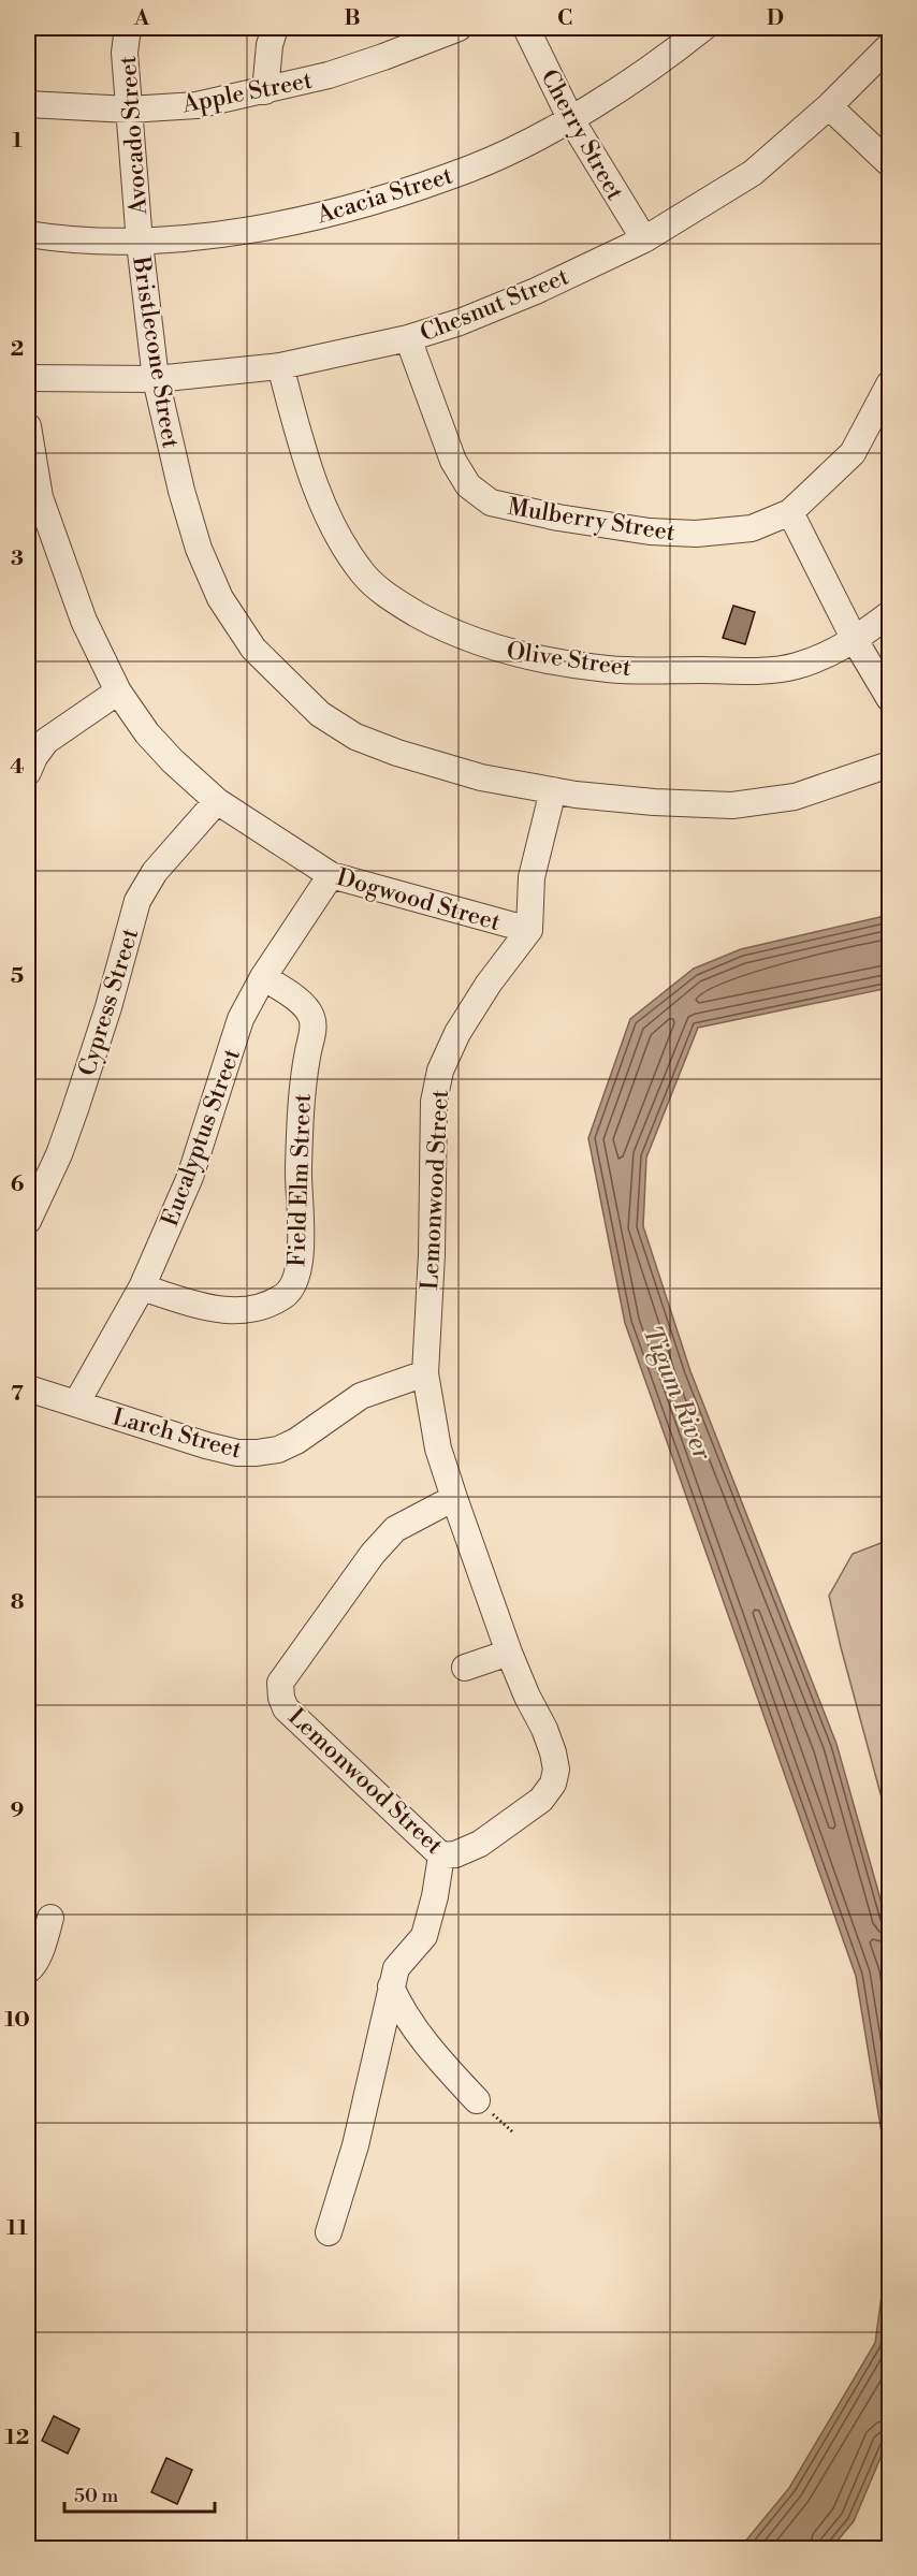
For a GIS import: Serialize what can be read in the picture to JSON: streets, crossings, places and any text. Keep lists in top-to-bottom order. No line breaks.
{"streets":{"street":["Apple Street","Cherry Street","Avocado Street","Acacia Street","Chesnut Street","Bristlecone Street","Mulberry Street","Olive Street","Dogwood Street","Cypress Street","Eucalyptus Street","Field Elm Street","Lemonwood Street","Larch Street"]},"crossings":[["Apple Street","Avocado Street"],["Cherry Street","Acacia Street"],["Cherry Street","Chesnut Street"],["Avocado Street","Acacia Street"],["Avocado Street","Bristlecone Street"],["Acacia Street","Bristlecone Street"],["Chesnut Street","Bristlecone Street"],["Chesnut Street","Mulberry Street"],["Chesnut Street","Olive Street"],["Dogwood Street","Cypress Street"],["Dogwood Street","Eucalyptus Street"],["Dogwood Street","Lemonwood Street"],["Eucalyptus Street","Field Elm Street"],["Eucalyptus Street","Larch Street"],["Lemonwood Street","Larch Street"]],"water":["Tigum River"],"scale_bar":"50 m","grid":{"columns":["A","B","C","D"],"rows":["1","2","3","4","5","6","7","8","9","10","11","12"]}}
